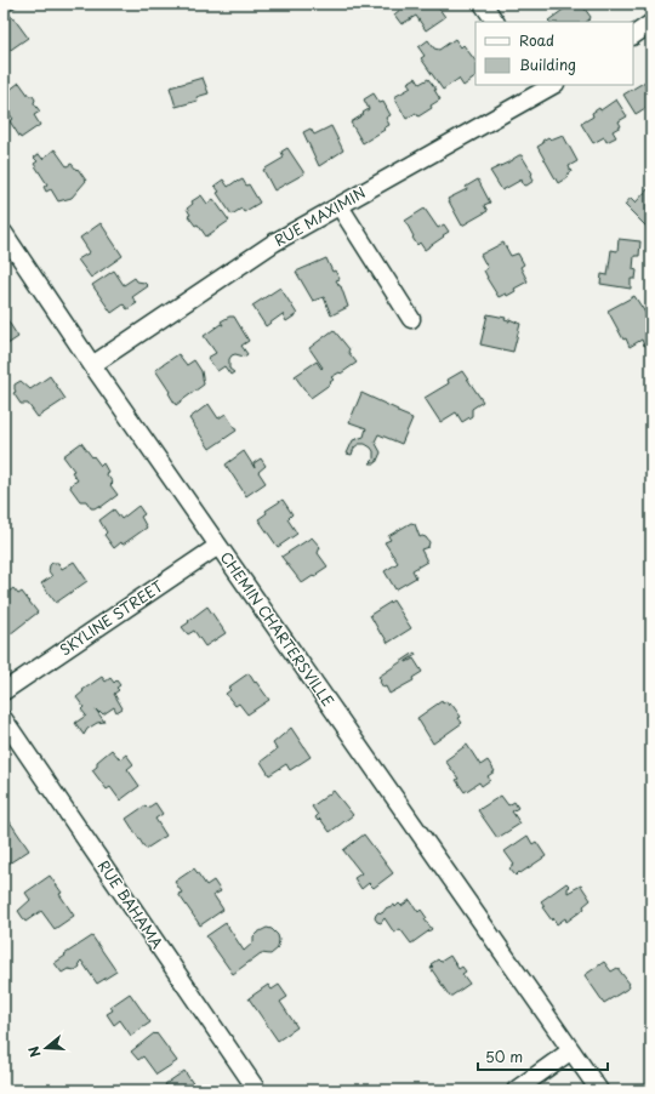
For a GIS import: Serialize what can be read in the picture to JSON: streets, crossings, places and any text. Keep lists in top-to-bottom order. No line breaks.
{"streets":{"street":["RUE MAXIMIN","SKYLINE STREET","CHEMIN CHARTERSVILLE","RUE BAHAMA"]},"crossings":[["RUE MAXIMIN","CHEMIN CHARTERSVILLE"],["SKYLINE STREET","CHEMIN CHARTERSVILLE"]],"legend":["Road","Building"],"scale_bar":"50 m","north":"left"}
